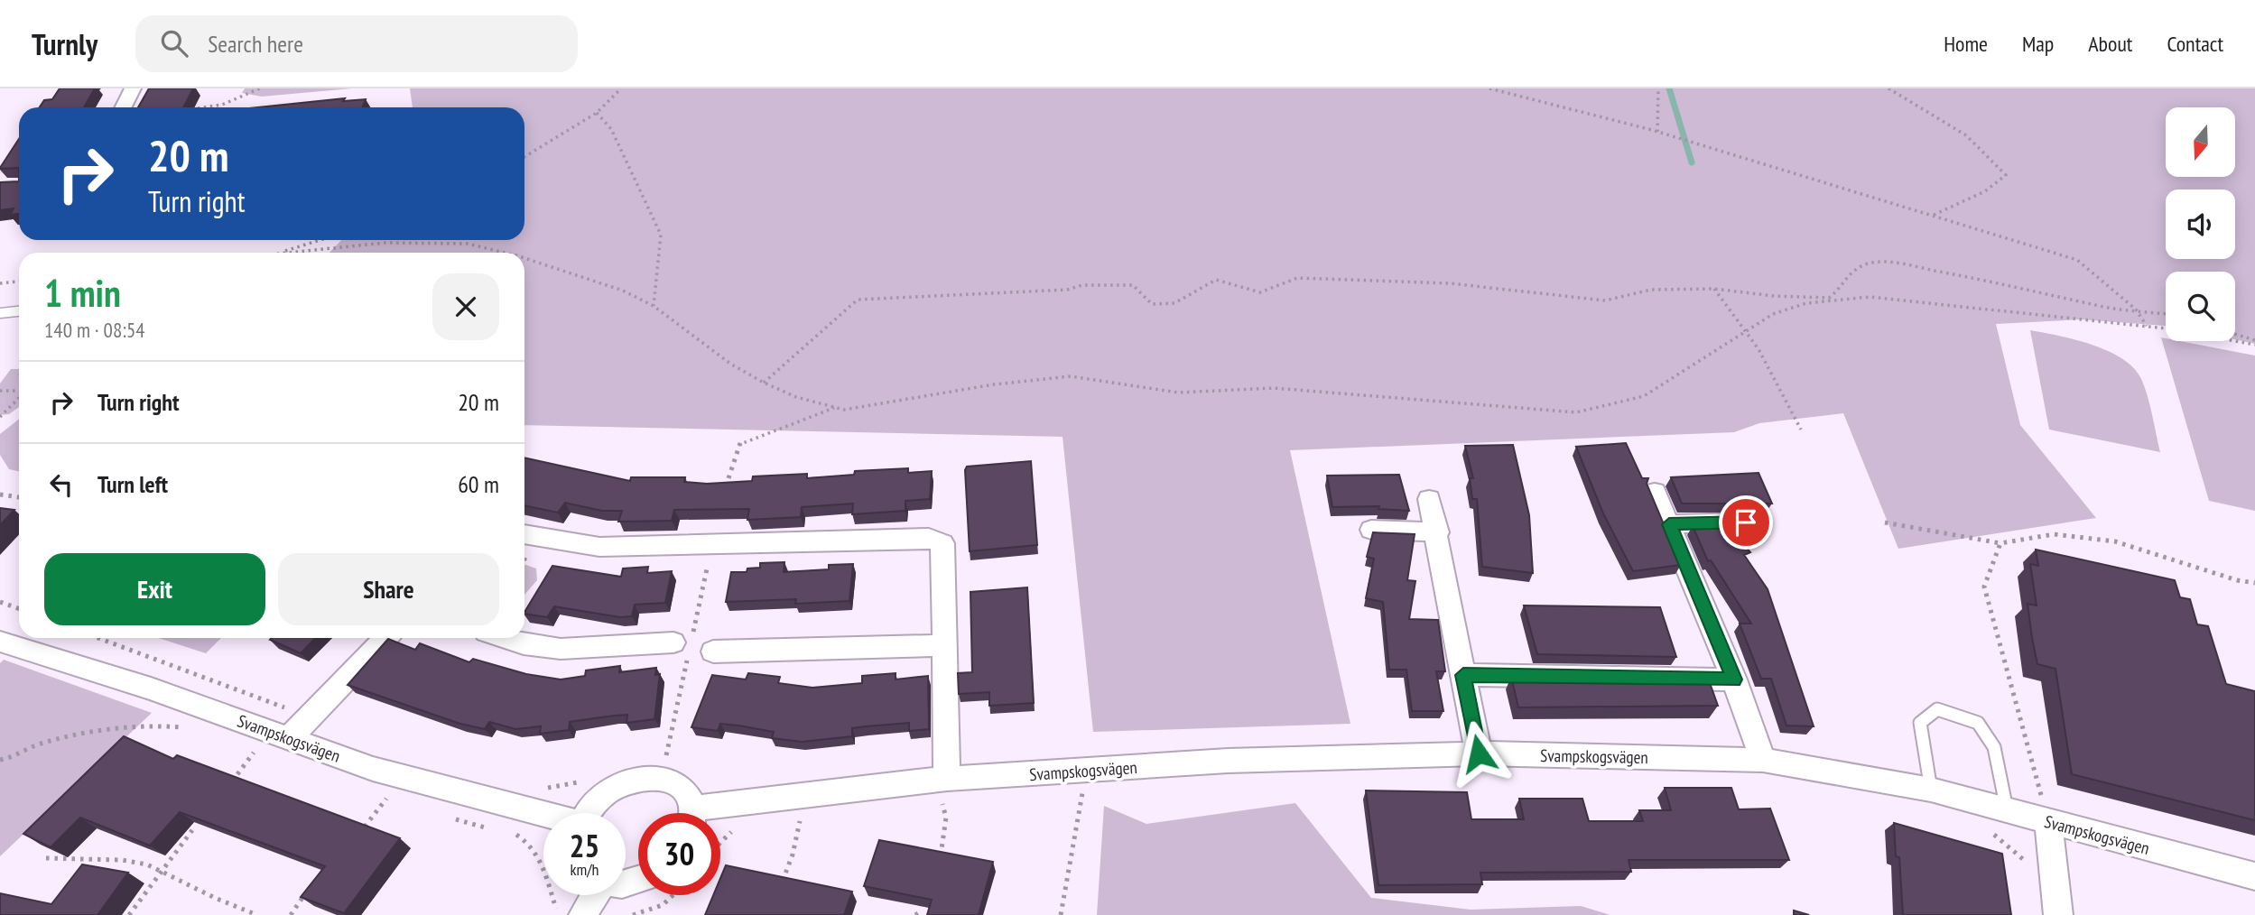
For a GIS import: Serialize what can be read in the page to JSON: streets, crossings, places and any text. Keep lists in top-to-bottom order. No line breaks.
{"streets":{"street":["Svampskogsvägen"]},"north":"bottom","page":{"header":"Turnly","search":"Search here","nav":["Home","Map","About","Contact"],"turn":["20 m","Turn right"],"heading":["1 min","140 m · 08:54"],"list":[{"name":"Turn right","value":"20 m"},{"name":"Turn left","value":"60 m"}],"buttons":["Exit","Share"],"speed":"25 km/h","limit":"30"}}
